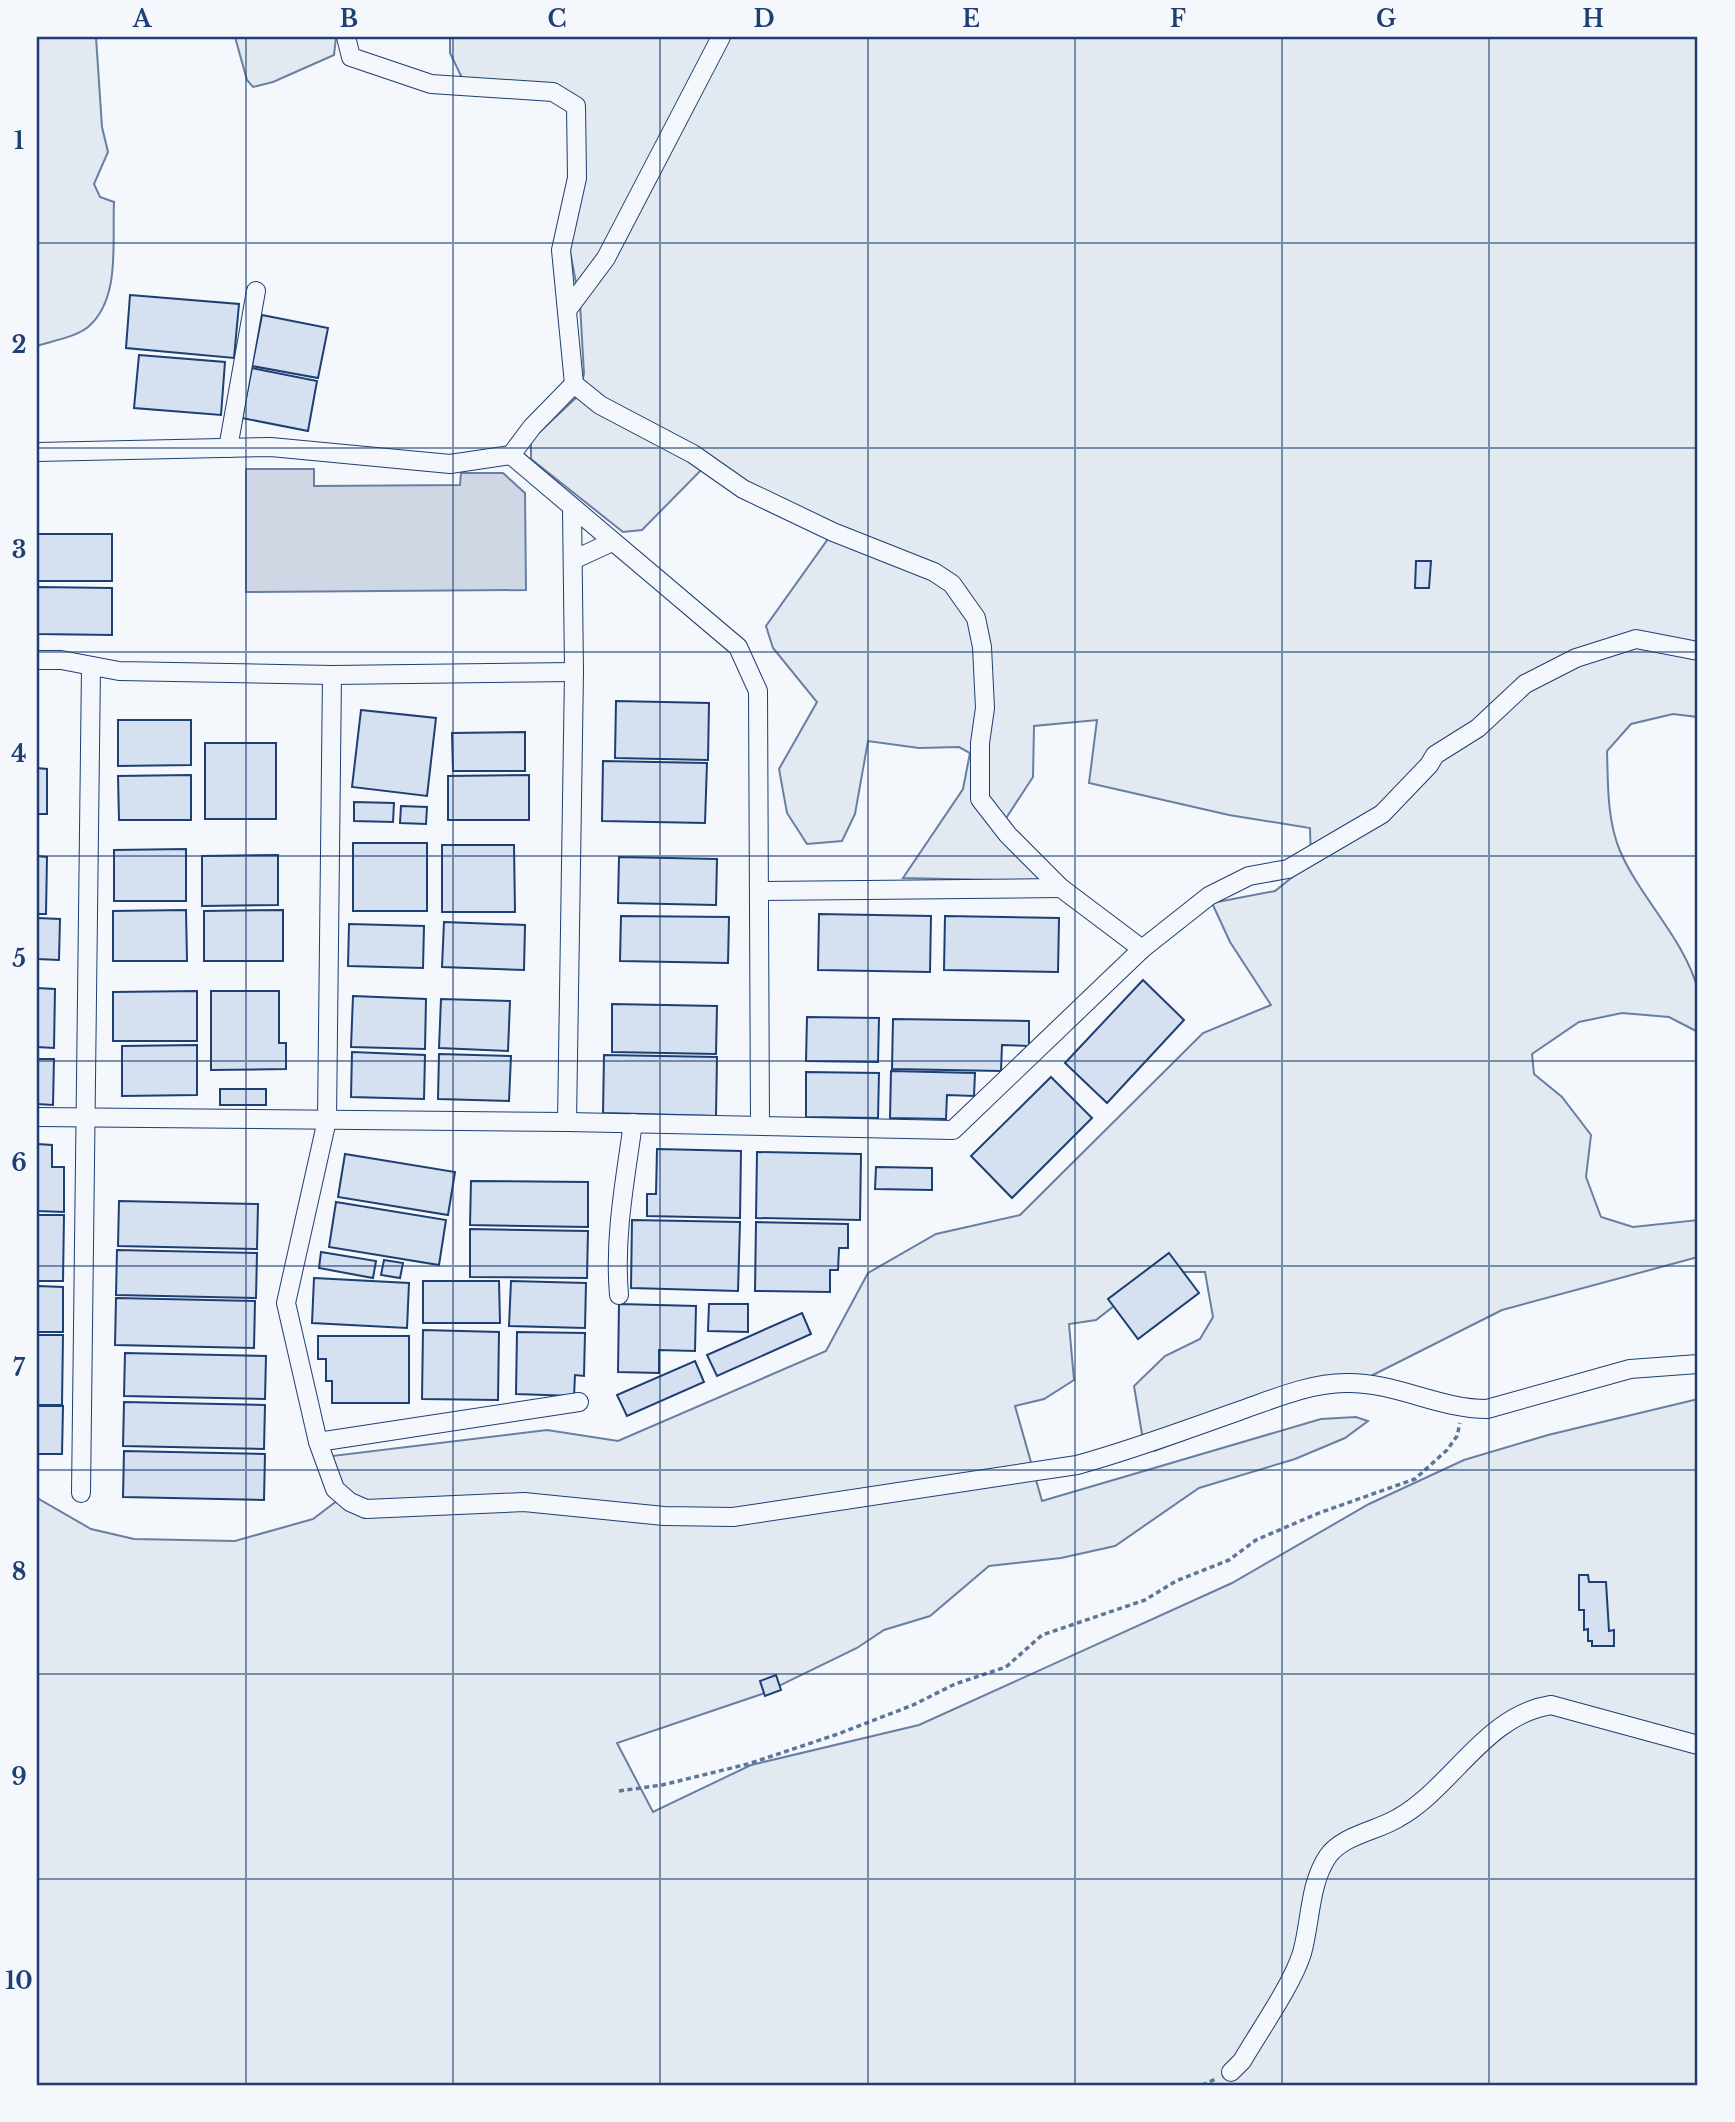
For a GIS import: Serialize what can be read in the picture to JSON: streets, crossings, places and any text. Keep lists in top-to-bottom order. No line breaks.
{"grid":{"columns":["A","B","C","D","E","F","G","H"],"rows":["1","2","3","4","5","6","7","8","9","10"]}}
